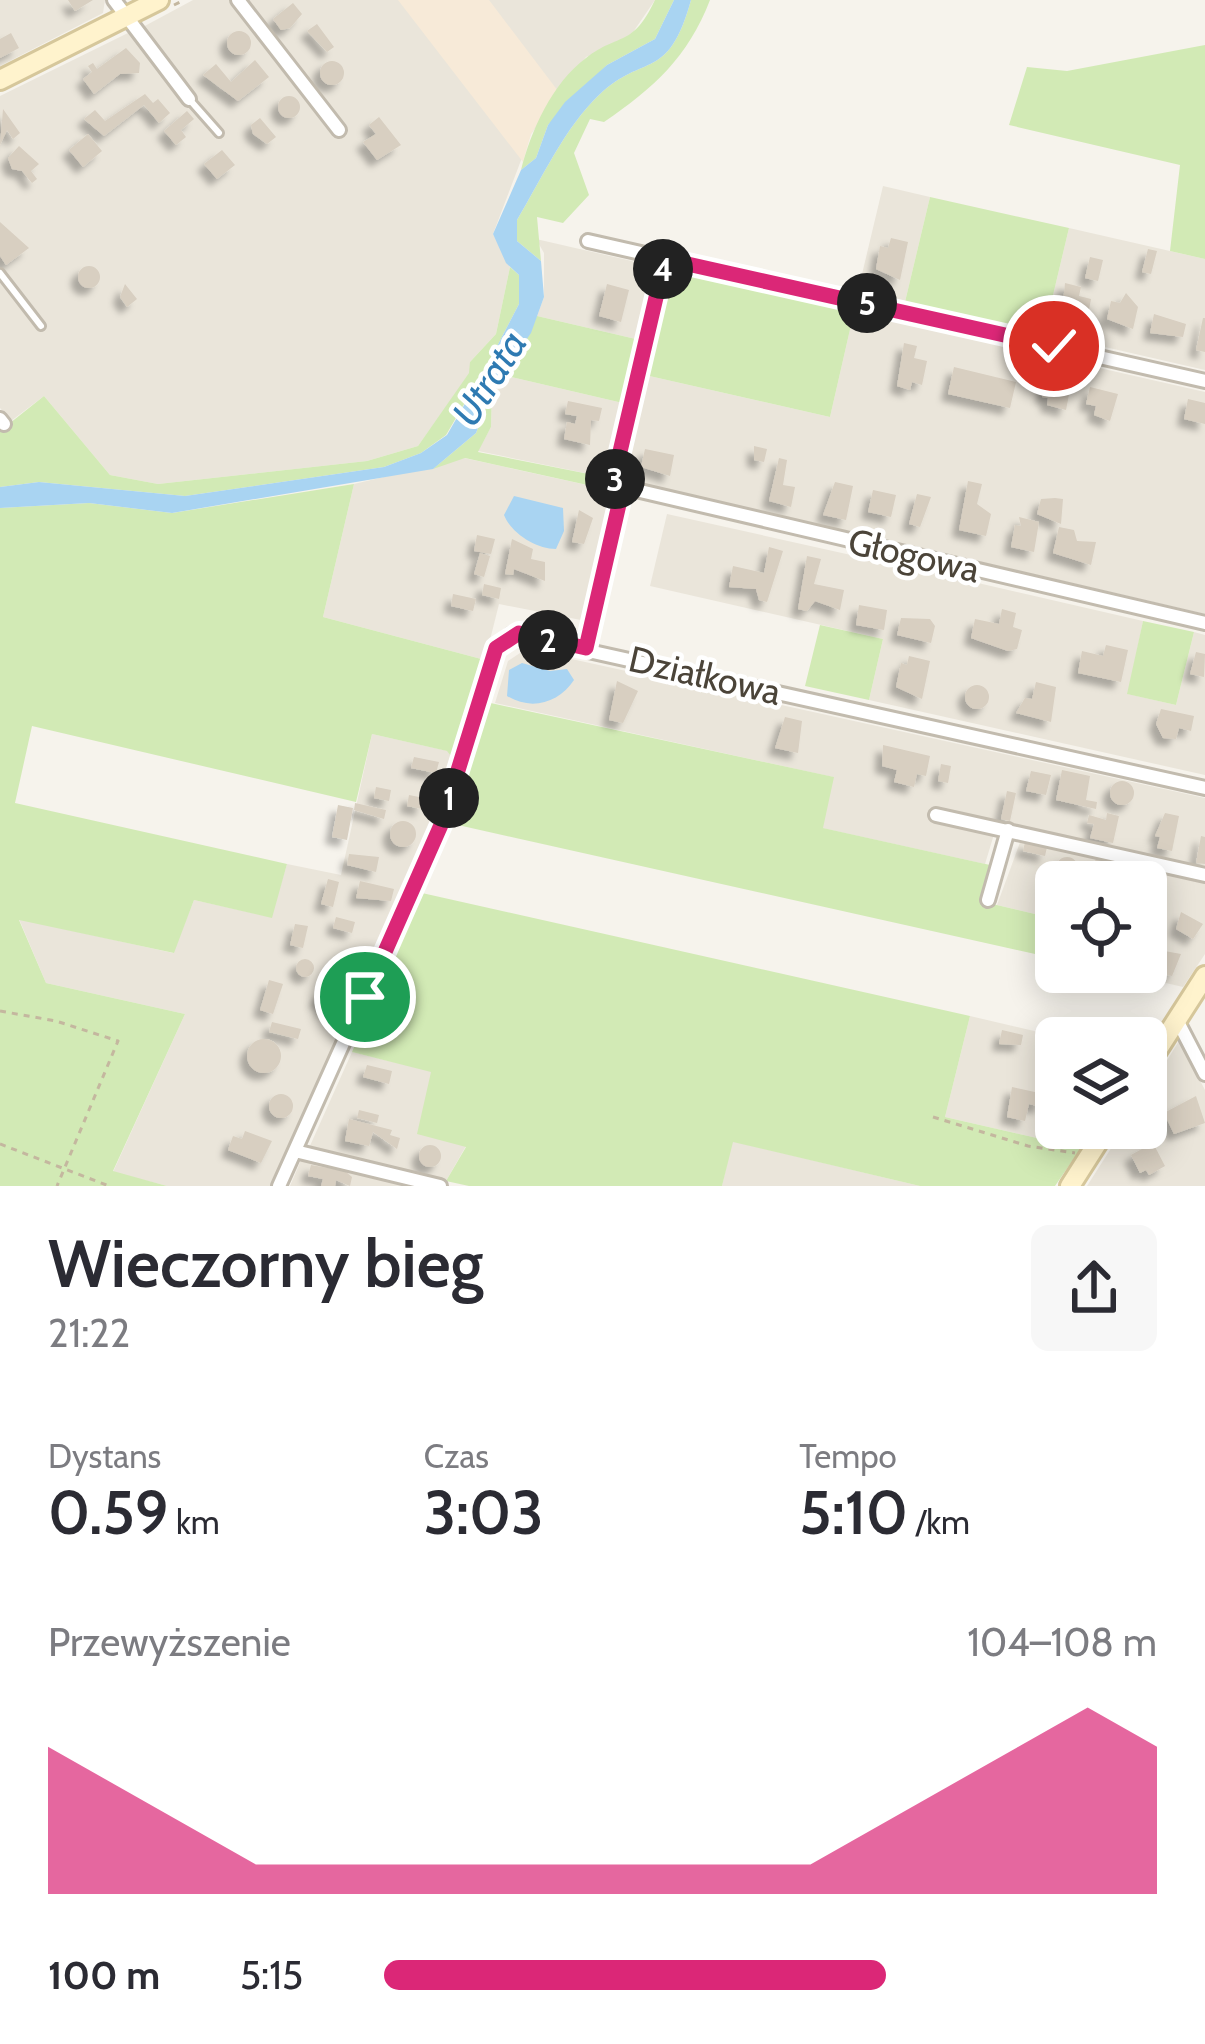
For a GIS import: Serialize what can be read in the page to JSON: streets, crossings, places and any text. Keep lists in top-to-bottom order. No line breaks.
{"streets":{"street":["Głogowa","Działkowa"]},"water":["Utrata"],"page":{"pins":["4","5","3","2","1"],"heading":["Wieczorny bieg","21:22"],"stats":[["Dystans","0.59 km"],["Czas","3:03"],["Tempo","5:10 /km"]],"chart":["Przewyższenie","104–108 m"],"list":[{"name":"100 m","note":"5:15"}]}}
